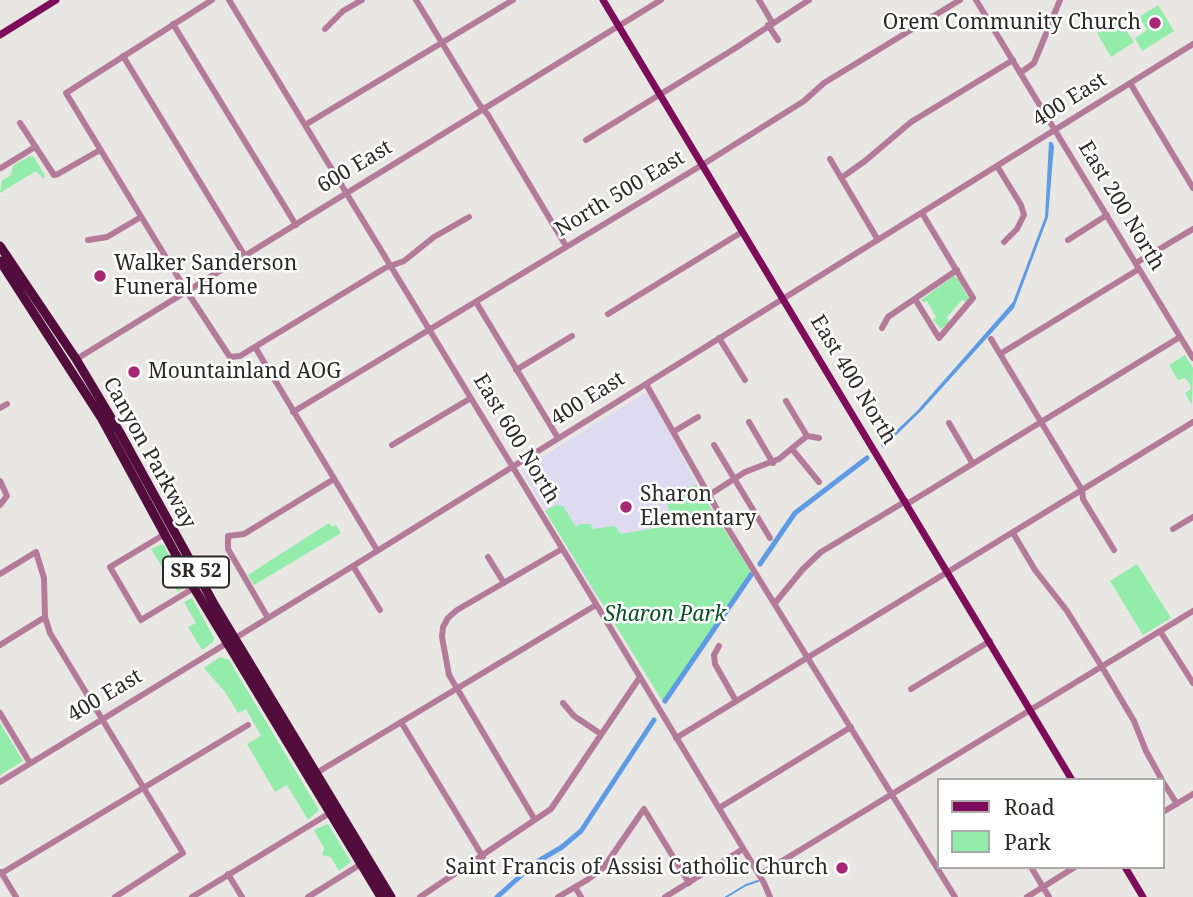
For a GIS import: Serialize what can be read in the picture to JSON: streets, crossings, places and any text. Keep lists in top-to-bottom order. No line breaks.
{"streets":{"highway":["Canyon Parkway","SR 52"],"main road":["East 400 North"],"street":["400 East","600 East","North 500 East","East 200 North","East 600 North"]},"crossings":[["400 East","East 200 North"],["400 East","East 400 North"],["400 East","East 600 North"],["400 East","Canyon Parkway"],["600 East","East 400 North"],["600 East","East 600 North"],["600 East","Canyon Parkway"],["North 500 East","East 400 North"],["North 500 East","East 600 North"]],"parks":["Sharon Park"],"places":["Orem Community Church","Walker Sanderson Funeral Home","Mountainland AOG","Sharon Elementary","Saint Francis of Assisi Catholic Church"],"legend":["Road","Park"]}
